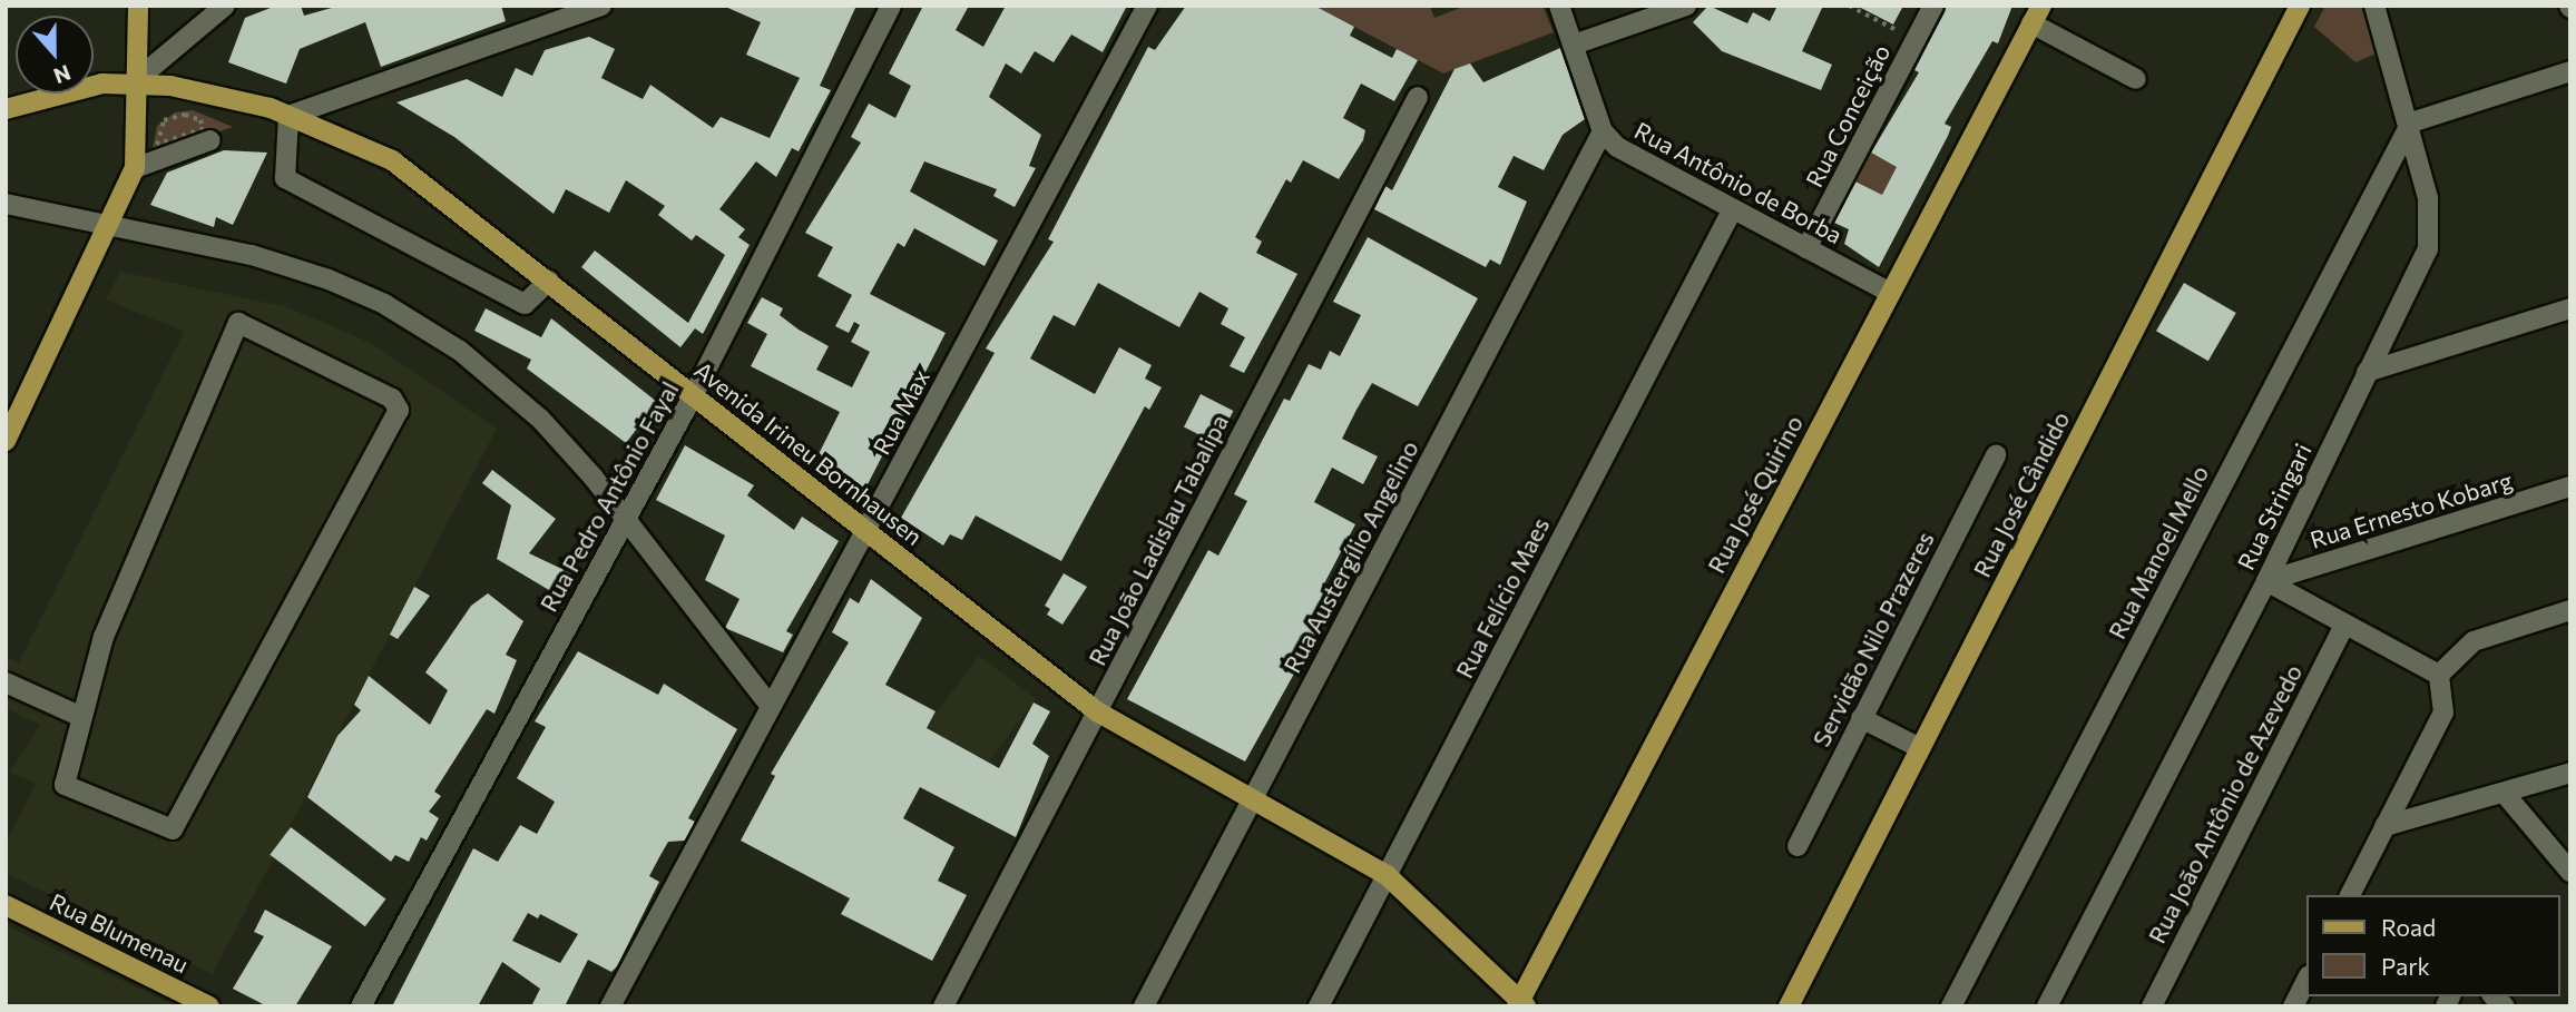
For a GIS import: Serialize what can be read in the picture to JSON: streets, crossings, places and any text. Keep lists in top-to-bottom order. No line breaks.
{"streets":{"main road":["Avenida Irineu Bornhausen","Rua José Quirino","Rua José Cândido","Rua Blumenau"],"street":["Rua Conceição","Rua Antônio de Borba","Rua Max","Rua Pedro Antônio Fayal","Rua Stringari","Rua Ernesto Kobarg","Rua João Ladislau Tabalipa","Rua Manoel Mello","Rua Austergílio Angelino","Rua Felício Maes","Servidão Nilo Prazeres","Rua João Antônio de Azevedo"]},"crossings":[["Rua Conceição","Rua Antônio de Borba"],["Rua Antônio de Borba","Rua José Quirino"],["Rua Antônio de Borba","Rua Austergílio Angelino"],["Rua Antônio de Borba","Rua Felício Maes"],["Rua Max","Avenida Irineu Bornhausen"],["Avenida Irineu Bornhausen","Rua José Quirino"],["Avenida Irineu Bornhausen","Rua Pedro Antônio Fayal"],["Avenida Irineu Bornhausen","Rua João Ladislau Tabalipa"],["Avenida Irineu Bornhausen","Rua Austergílio Angelino"],["Avenida Irineu Bornhausen","Rua Felício Maes"],["Rua Stringari","Rua Ernesto Kobarg"],["Rua Stringari","Rua Manoel Mello"]],"legend":["Road","Park"],"north":"bottom"}
